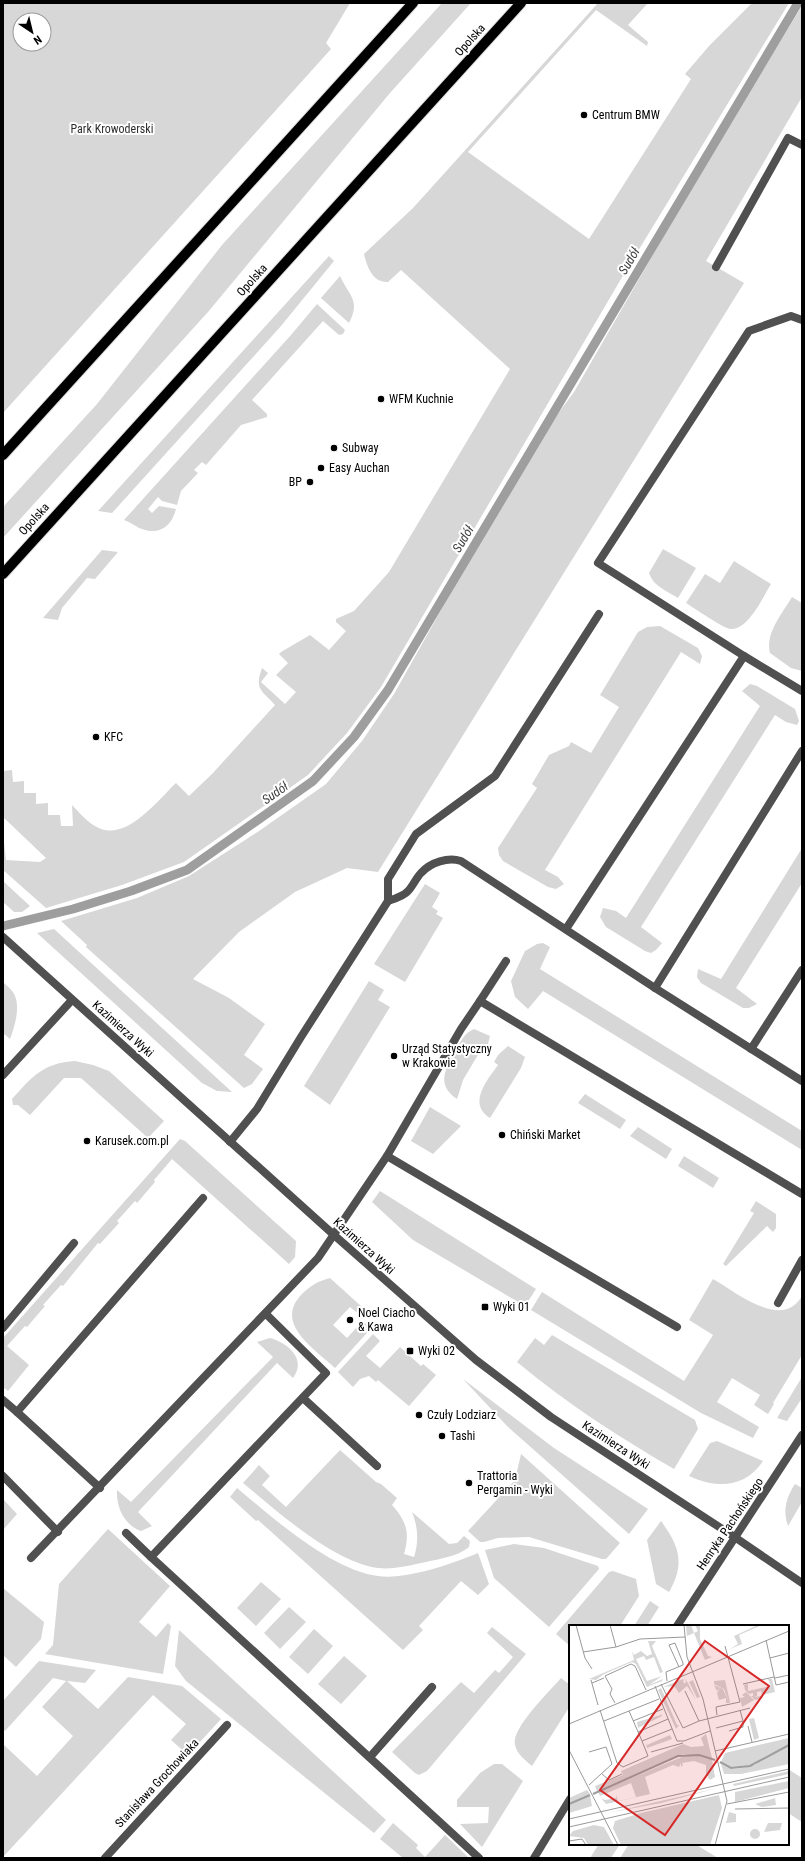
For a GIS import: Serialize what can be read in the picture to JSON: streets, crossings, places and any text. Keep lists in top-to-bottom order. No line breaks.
{"streets":{"main road":["Opolska"],"street":["Kazimierza Wyki","Henryka Pachońskiego","Stanisława Grochowiaka"]},"crossings":[["Kazimierza Wyki","Henryka Pachońskiego"]],"water":["Sudół"],"parks":["Park Krowoderski"],"places":{"other":["Centrum BMW","WFM Kuchnie","Subway","Easy Auchan","BP","KFC","Urząd Statystyczny w Krakowie","Chiński Market","Karusek.com.pl","Noel Ciacho & Kawa","Czuły Lodziarz","Tashi","Trattoria Pergamin - Wyki"],"transit":["Wyki 01","Wyki 02"]},"north":"bottom right"}
